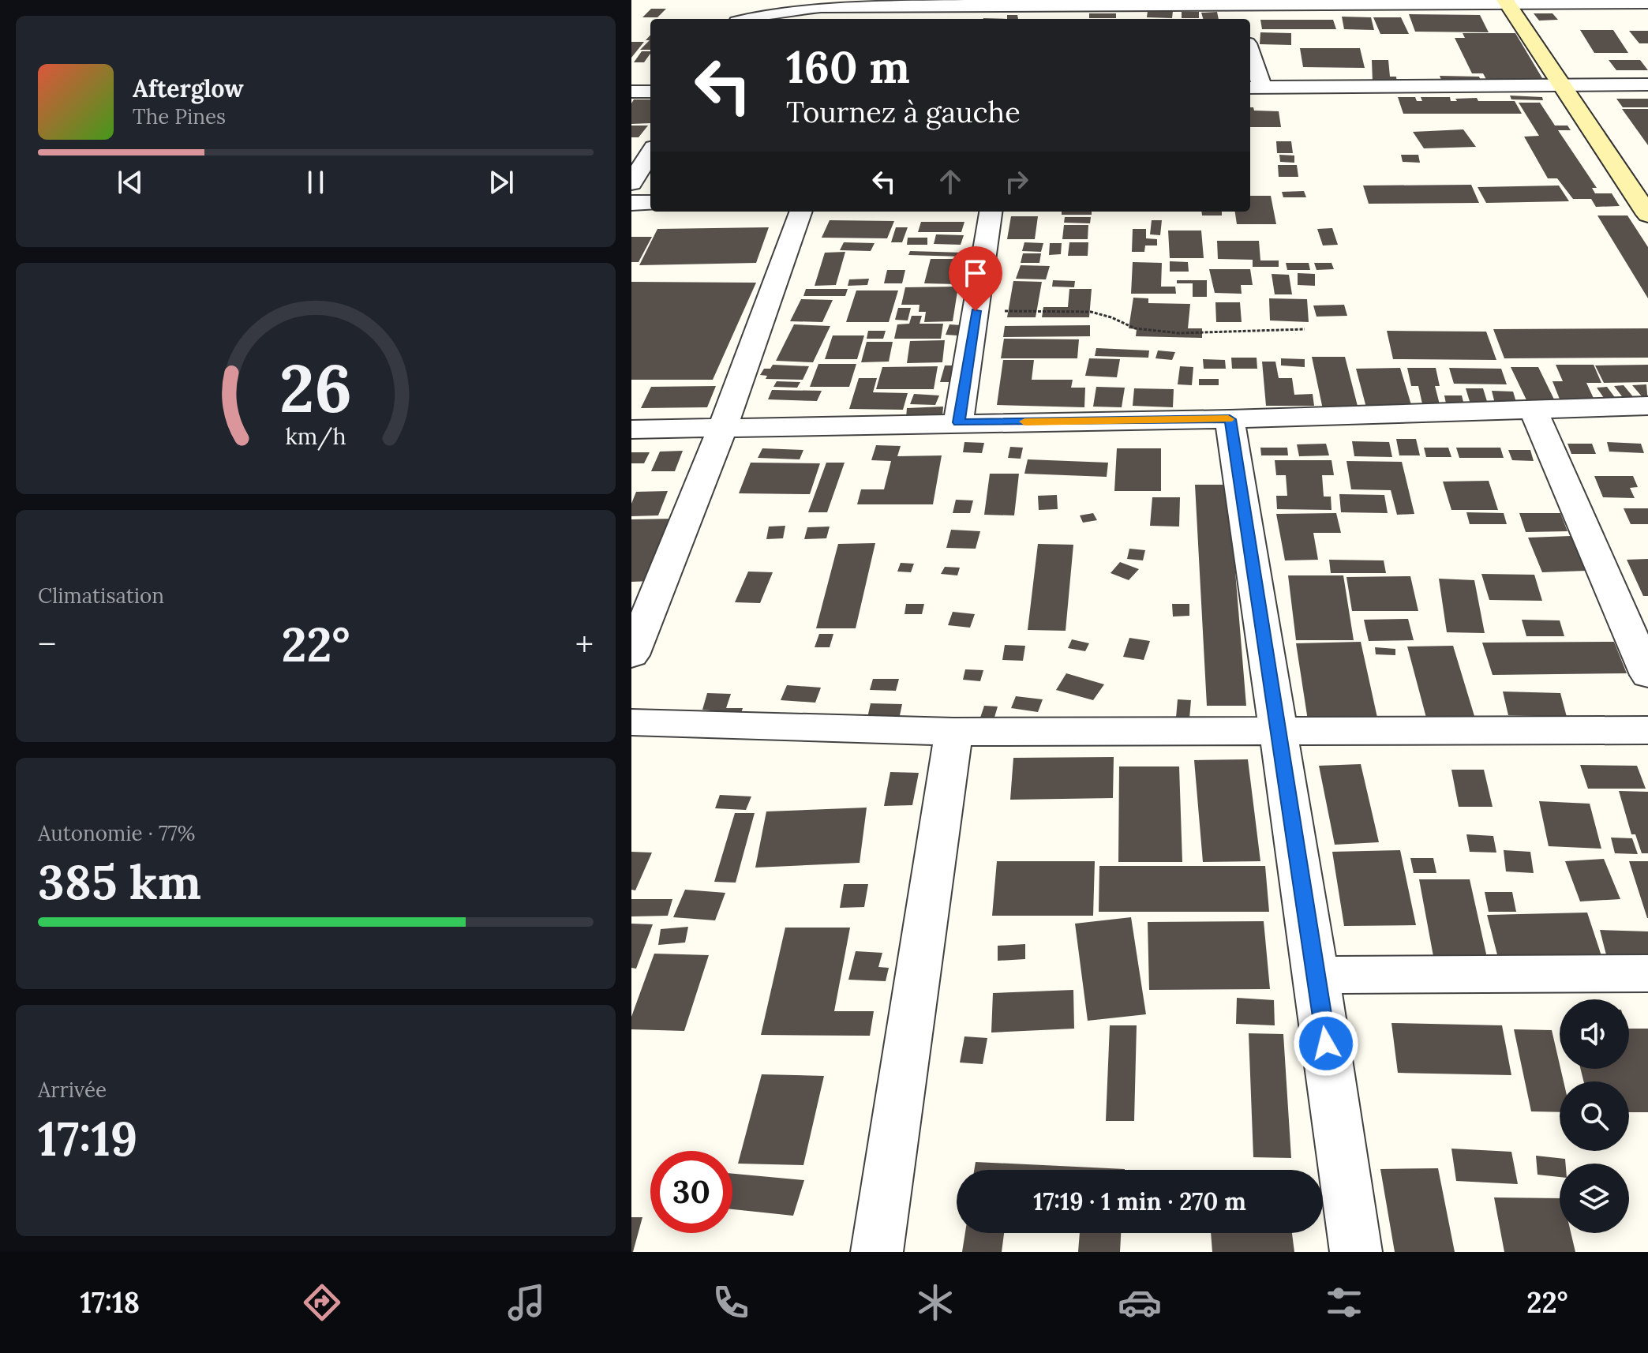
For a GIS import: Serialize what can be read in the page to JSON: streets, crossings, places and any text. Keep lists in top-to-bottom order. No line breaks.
{"page":{"turn":["160 m","Tournez à gauche"],"song":["Afterglow","The Pines"],"tile":["Climatisation",["Autonomie · 77%","385 km"],["Arrivée","17:19"]],"heat":["−","22°","+"],"limit":"30","trip":"17:19 · 1 min · 270 m","tabs":["17:18","22°"],"gauge":["26","km/h"]}}
